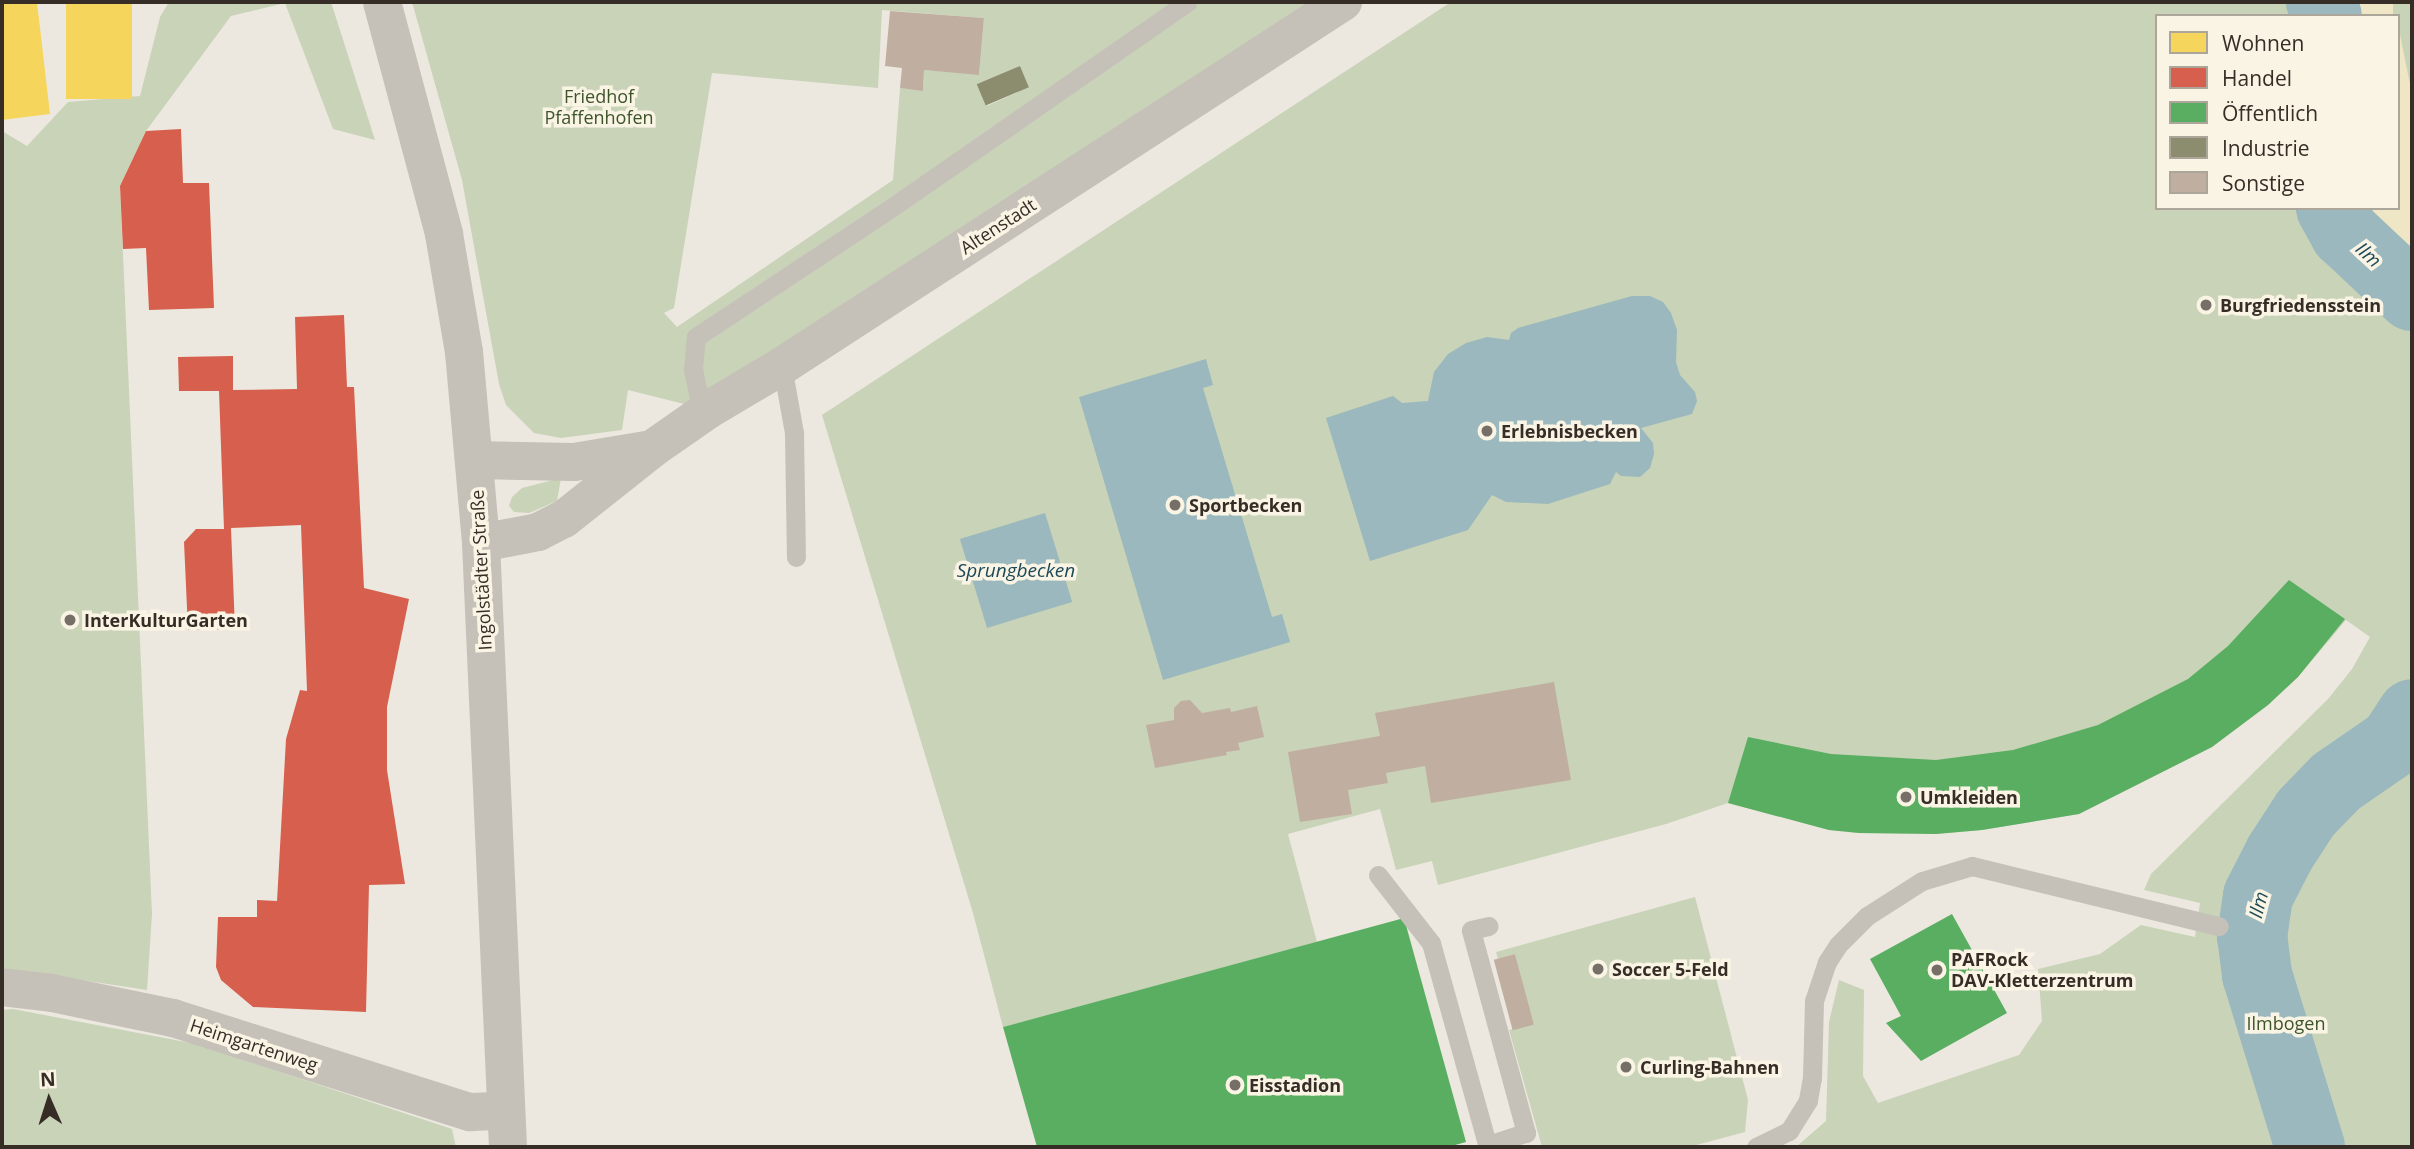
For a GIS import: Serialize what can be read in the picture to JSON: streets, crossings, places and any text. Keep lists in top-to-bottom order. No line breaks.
{"streets":{"street":["Altenstadt","Ingolstädter Straße","Heimgartenweg"]},"crossings":[["Altenstadt","Ingolstädter Straße"],["Ingolstädter Straße","Heimgartenweg"]],"water":["Ilm","Sprungbecken"],"parks":["Friedhof Pfaffenhofen","Ilmbogen"],"places":["Burgfriedensstein","Erlebnisbecken","Sportbecken","InterKulturGarten","Umkleiden","Soccer 5-Feld","PAFRock DAV-Kletterzentrum","Curling-Bahnen","Eisstadion"],"legend":["Wohnen","Handel","Öffentlich","Industrie","Sonstige"],"north":"top"}
